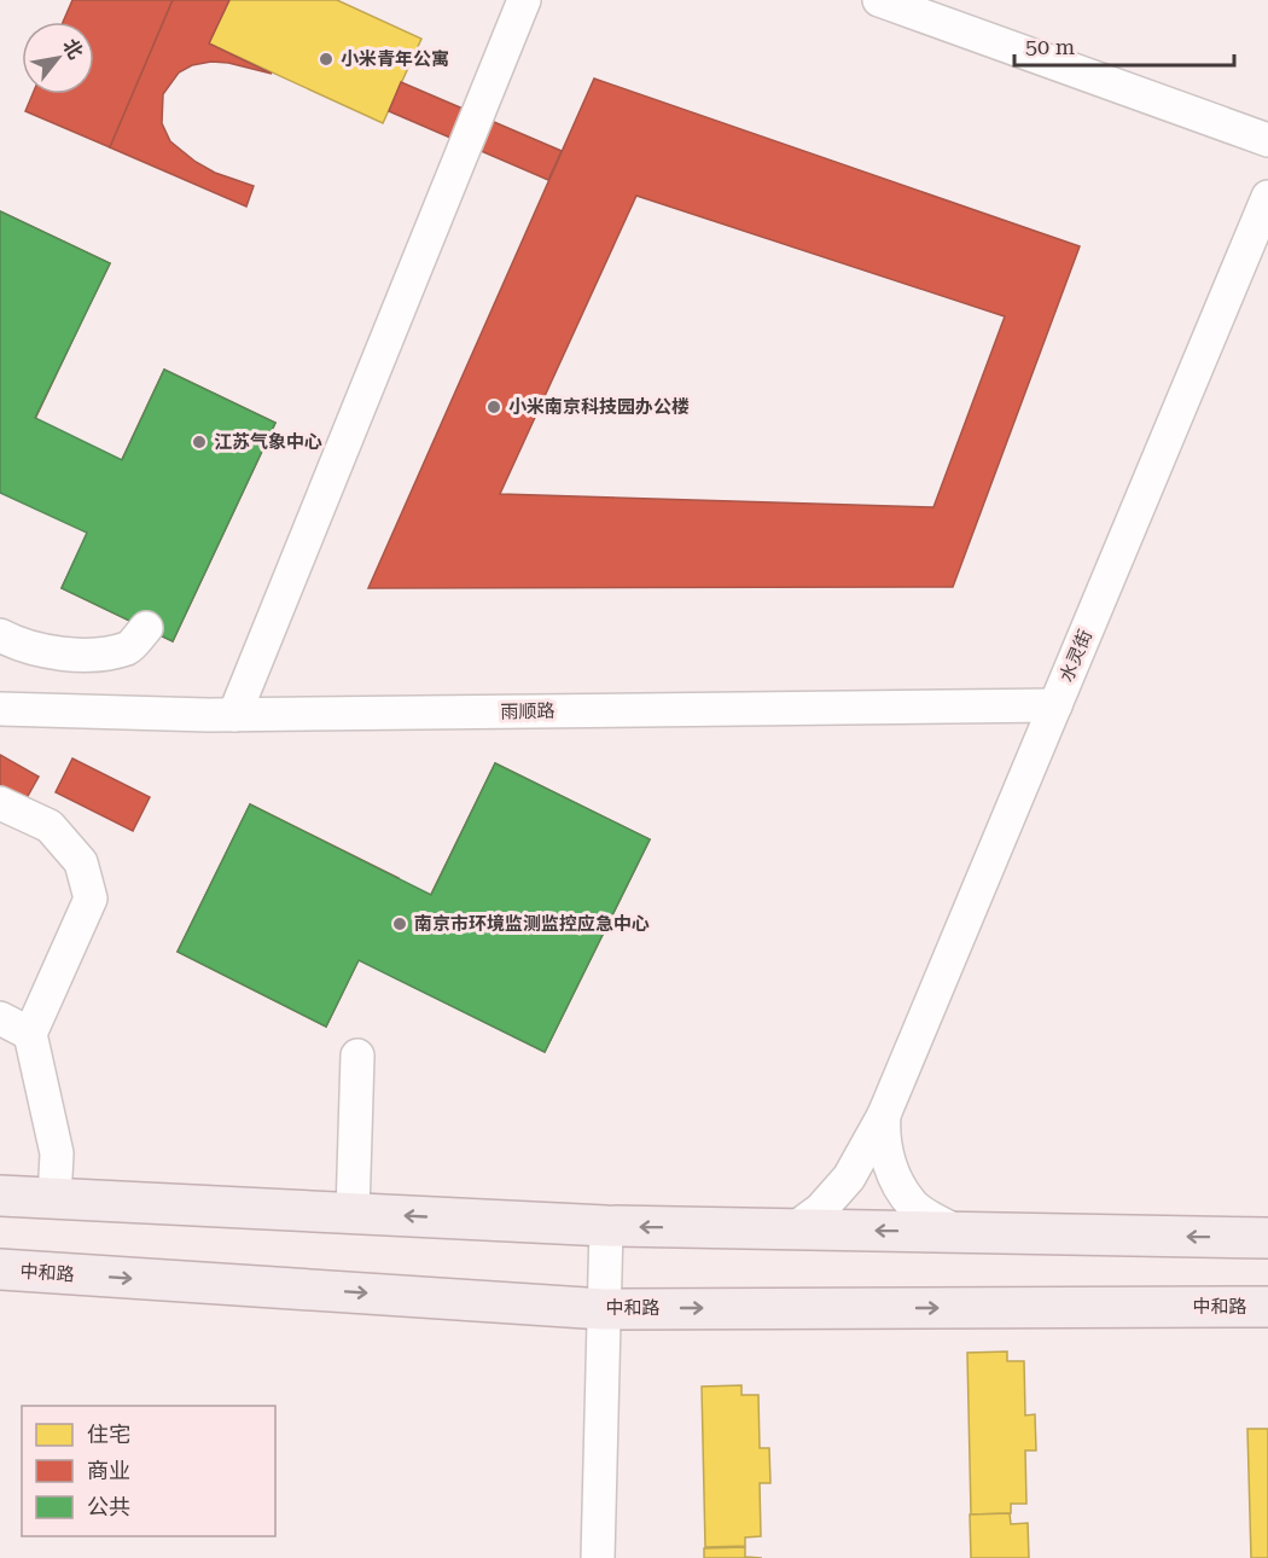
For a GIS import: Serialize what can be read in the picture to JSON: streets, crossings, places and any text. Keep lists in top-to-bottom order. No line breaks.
{"streets":{"main road":["中和路"],"street":["水灵街","雨顺路"]},"crossings":[["水灵街","雨顺路"]],"places":["小米青年公寓","小米南京科技园办公楼","江苏气象中心","南京市环境监测监控应急中心"],"legend":["住宅","商业","公共"],"scale_bar":"50 m","north":"top right"}
